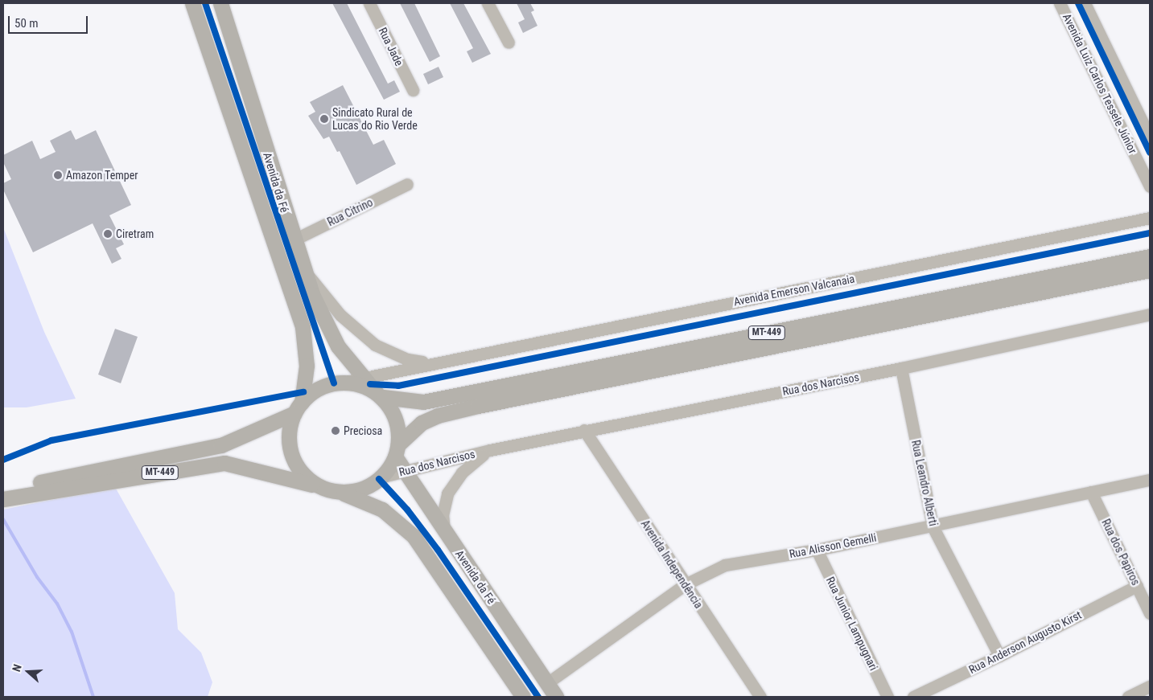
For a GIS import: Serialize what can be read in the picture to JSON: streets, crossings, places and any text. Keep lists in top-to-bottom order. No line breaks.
{"streets":{"main road":["Avenida da Fé","MT-449"],"street":["Rua Jade","Avenida Luiz Carlos Tessele Júnior","Rua Citrino","Avenida Emerson Valcanaia","Rua dos Narcisos","Rua Leandro Alberti","Rua Alisson Gemelli","Rua dos Papiros","Avenida Independência","Rua Junior Lampugnari","Rua Anderson Augusto Kirst"]},"crossings":[["Avenida da Fé","Rua Citrino"],["Avenida da Fé","Avenida Emerson Valcanaia"],["Avenida da Fé","MT-449"],["Avenida da Fé","Rua dos Narcisos"],["Avenida da Fé","Rua Alisson Gemelli"],["Avenida Emerson Valcanaia","MT-449"],["Avenida Emerson Valcanaia","Rua dos Narcisos"],["MT-449","Rua dos Narcisos"],["Rua dos Narcisos","Rua Leandro Alberti"],["Rua dos Narcisos","Avenida Independência"],["Rua Leandro Alberti","Rua Alisson Gemelli"],["Rua Leandro Alberti","Rua Anderson Augusto Kirst"],["Rua Alisson Gemelli","Rua dos Papiros"],["Rua Alisson Gemelli","Avenida Independência"],["Rua Alisson Gemelli","Rua Junior Lampugnari"],["Rua dos Papiros","Rua Anderson Augusto Kirst"]],"places":["Sindicato Rural de Lucas do Rio Verde","Amazon Temper","Ciretram","Preciosa"],"scale_bar":"50 m","north":"left"}
